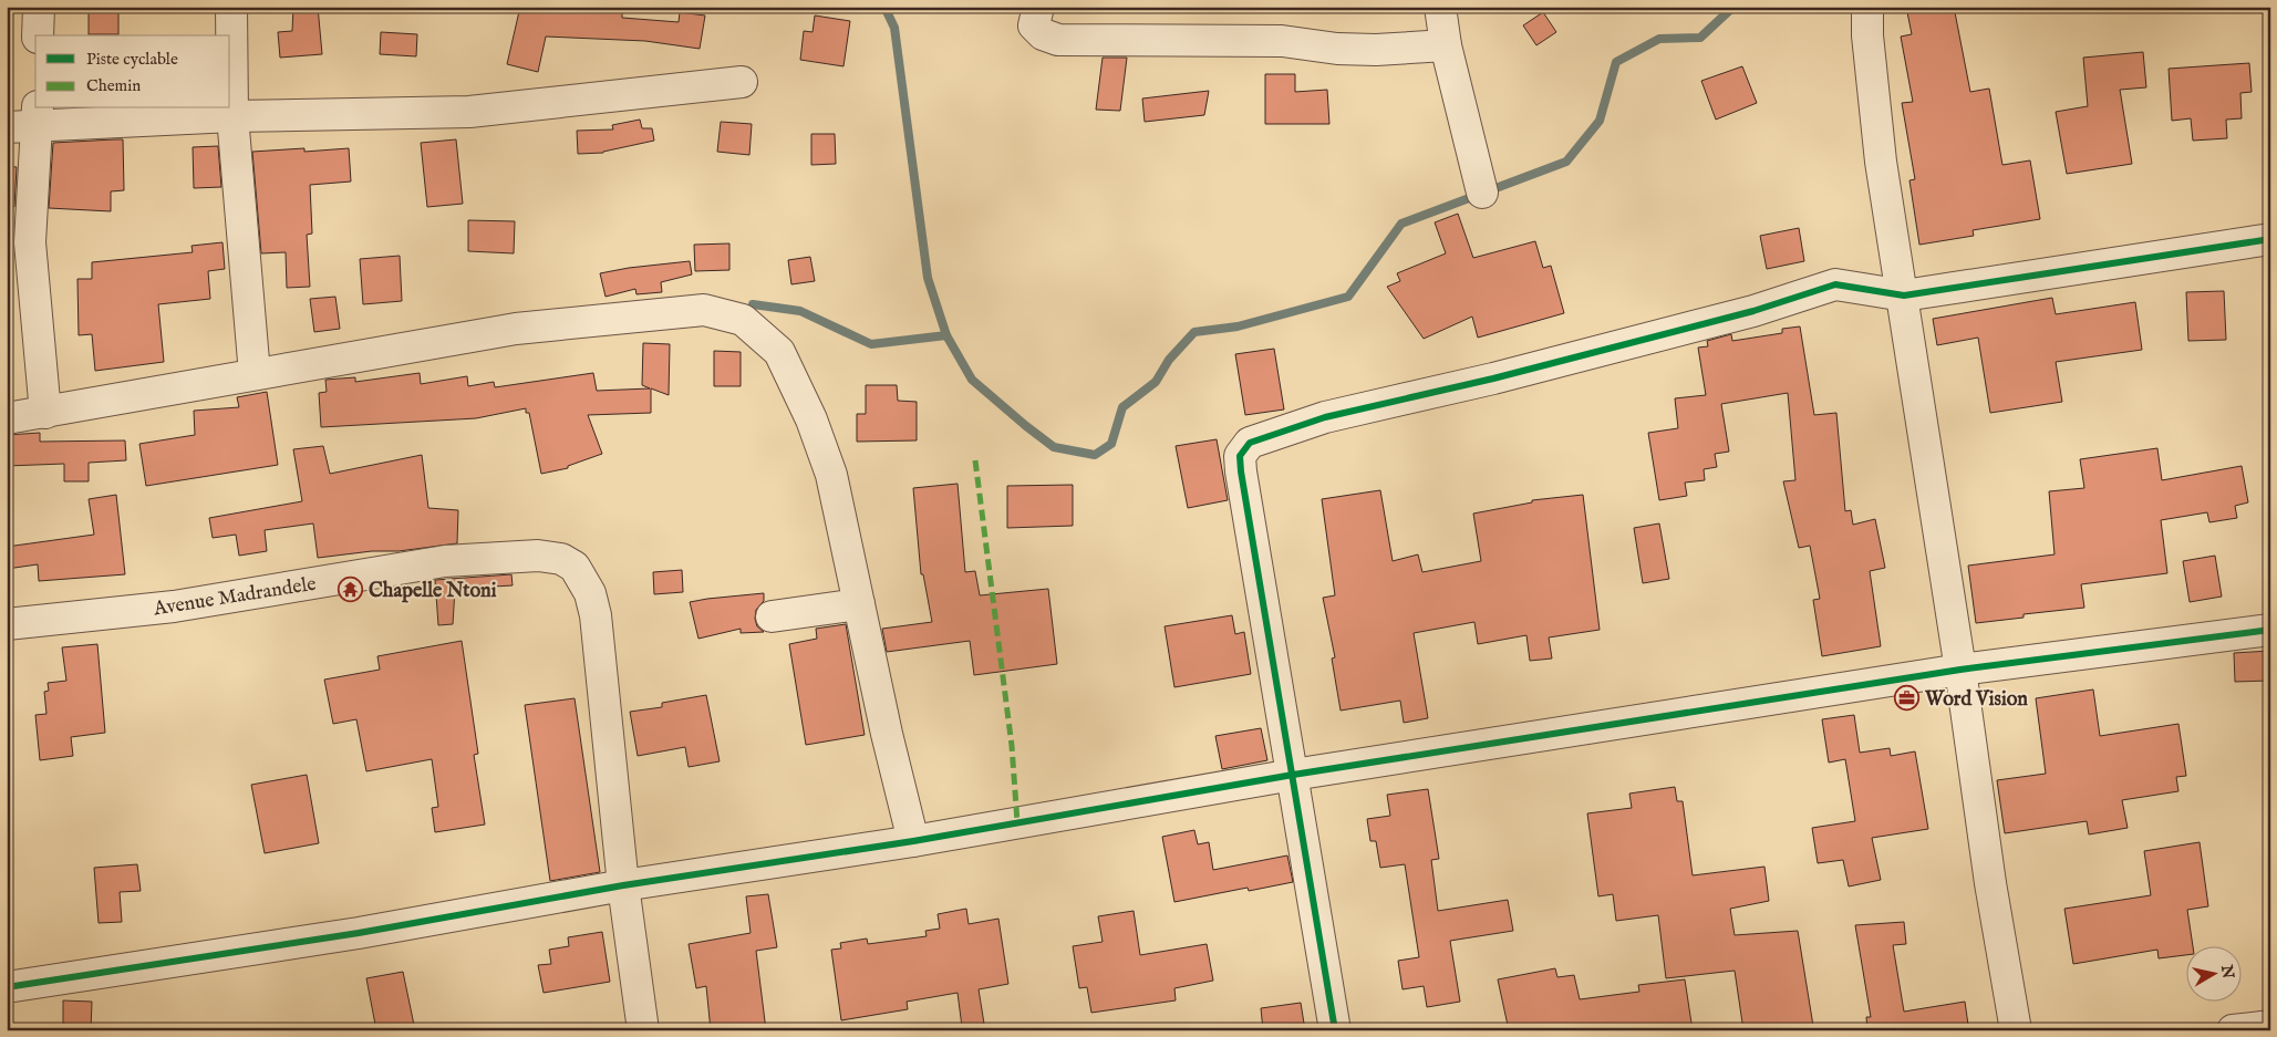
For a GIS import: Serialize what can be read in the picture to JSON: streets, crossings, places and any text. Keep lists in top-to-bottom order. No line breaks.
{"streets":{"street":["Avenue Madrandele"]},"places":{"temple":["Chapelle Ntoni"],"office":["Word Vision"]},"legend":["Piste cyclable","Chemin"],"north":"right"}
